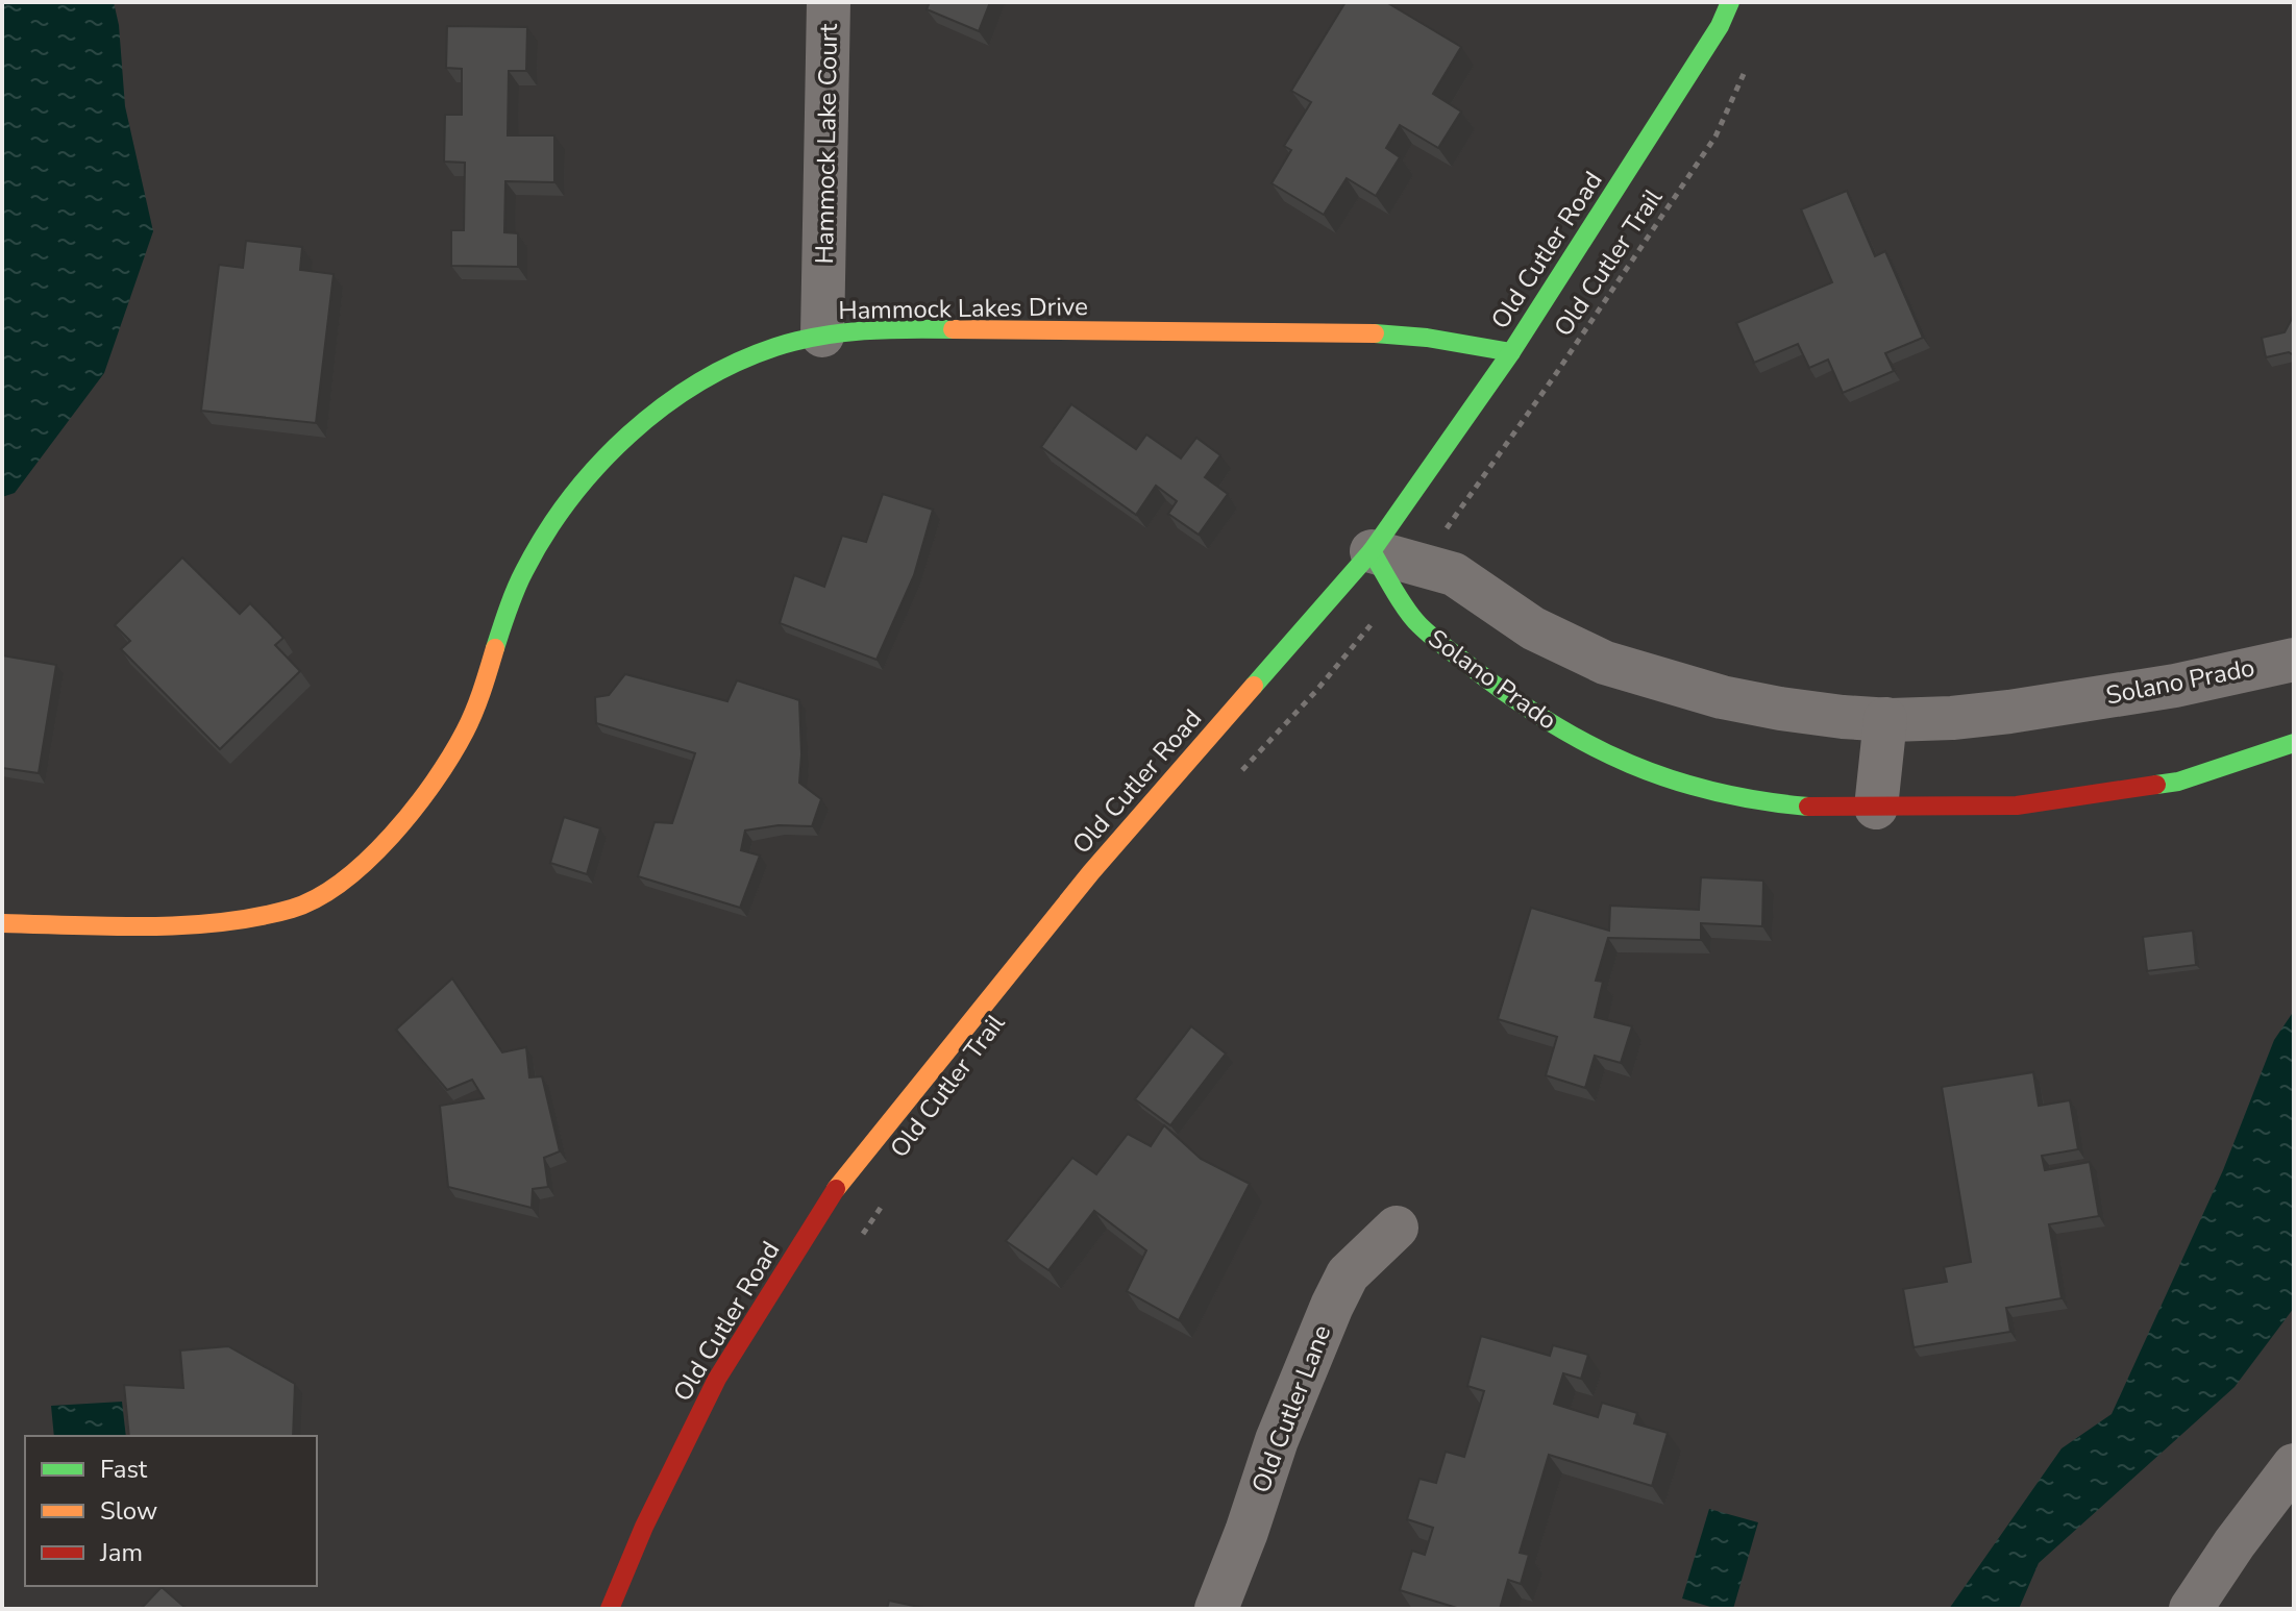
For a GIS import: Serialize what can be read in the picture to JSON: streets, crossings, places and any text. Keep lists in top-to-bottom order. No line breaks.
{"streets":{"street":["Hammock Lake Court","Old Cutler Road","Hammock Lakes Drive","Solano Prado","Old Cutler Lane"],"path":["Old Cutler Trail"]},"crossings":[["Hammock Lake Court","Hammock Lakes Drive"],["Old Cutler Road","Hammock Lakes Drive"],["Old Cutler Road","Solano Prado"]],"legend":["Fast","Slow","Jam"]}
